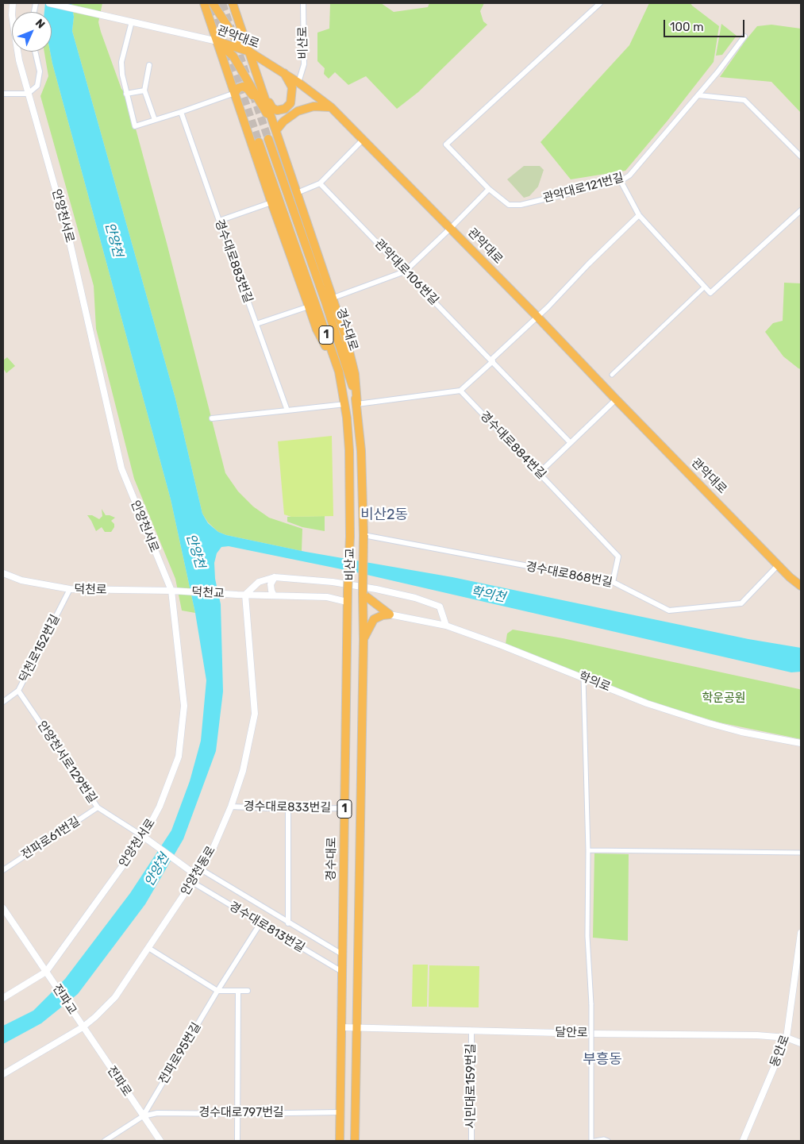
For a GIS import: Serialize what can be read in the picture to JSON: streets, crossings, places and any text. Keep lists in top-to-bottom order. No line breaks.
{"streets":{"main road":["관악대로","경수대로","1","비산교"],"street":["비산로","관악대로121번길","안양천서로","경수대로883번길","관악대로106번길","경수대로884번길","경수대로868번길","덕천로","덕천교","덕천로152번길","학의로","안양천서로129번길","경수대로833번길","전파로61번길","안양천동로","경수대로813번길","전파교","달안로","동안로","전파로95번길","전파로","시민대로159번길","경수대로797번길"]},"crossings":[["관악대로","비산로"],["관악대로","경수대로868번길"],["안양천서로","덕천로"],["안양천서로","안양천서로129번길"],["안양천서로","전파교"],["경수대로","비산교"],["경수대로","경수대로868번길"],["경수대로","경수대로833번길"],["경수대로","경수대로813번길"],["경수대로","달안로"],["경수대로","경수대로797번길"],["1","비산교"],["1","달안로"],["경수대로884번길","경수대로868번길"],["비산교","경수대로868번길"],["덕천로","덕천교"],["덕천로","덕천로152번길"],["덕천교","안양천동로"],["덕천로152번길","안양천서로129번길"],["안양천서로129번길","전파로61번길"],["경수대로833번길","안양천동로"],["경수대로833번길","경수대로813번길"],["안양천동로","경수대로813번길"],["안양천동로","전파로"],["경수대로813번길","전파로95번길"],["전파교","전파로"],["달안로","동안로"],["달안로","시민대로159번길"],["전파로95번길","전파로"],["전파로95번길","경수대로797번길"],["전파로","경수대로797번길"]],"districts":["비산2동","부흥동"],"water":["안양천","학의천"],"parks":["학운공원"],"scale_bar":"100 m","north":"top right"}
